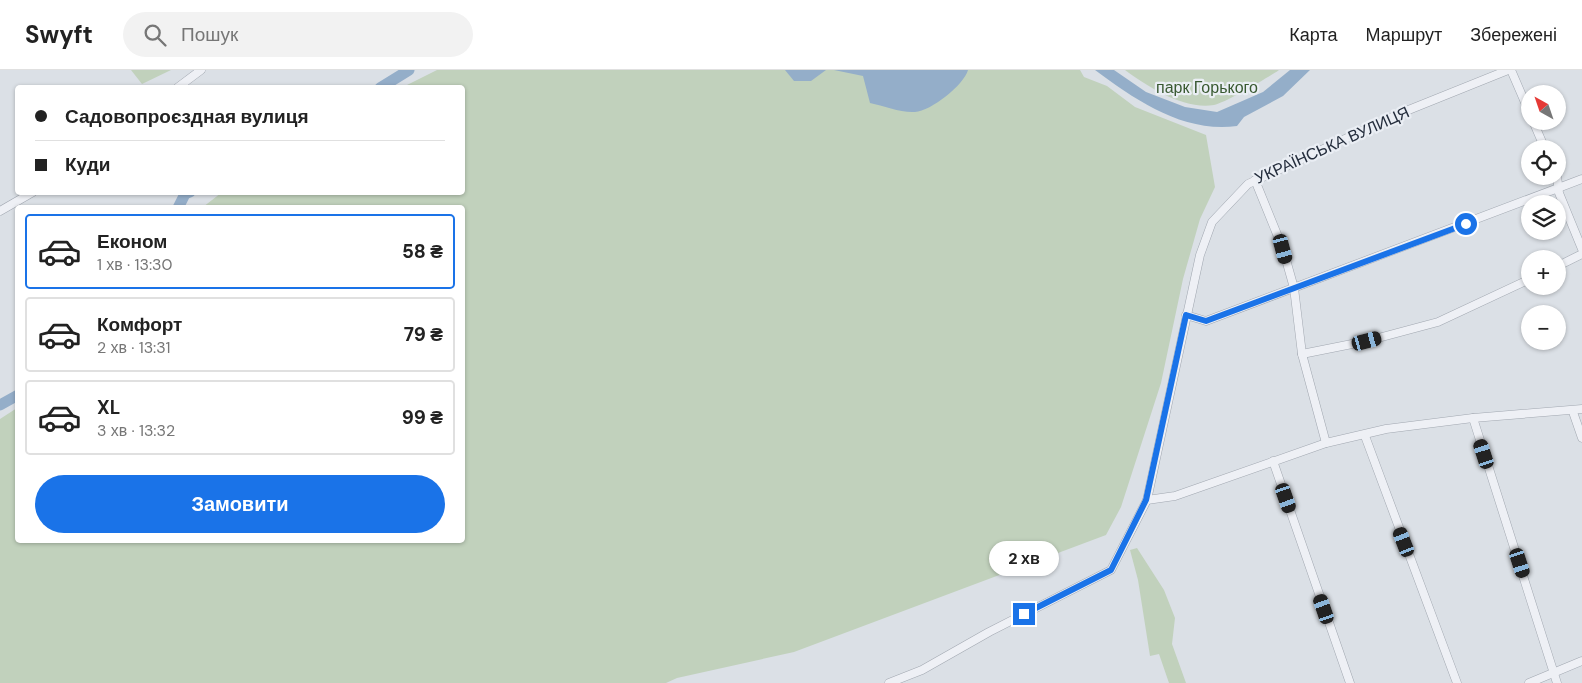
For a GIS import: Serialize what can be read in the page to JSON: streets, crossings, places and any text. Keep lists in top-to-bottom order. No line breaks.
{"streets":{"street":["УКРАЇНСЬКА ВУЛИЦЯ"]},"parks":["парк Горького"],"north":"top left","page":{"header":"Swyft","search":"Пошук","nav":["Карта","Маршрут","Збережені"],"map_buttons":["+","−"],"banner":["Садовопроєздная вулиця","Куди"],"list":[{"name":"Економ","note":"1 хв · 13:30","value":"58 ₴"},{"name":"Комфорт","note":"2 хв · 13:31","value":"79 ₴"},{"name":"XL","note":"3 хв · 13:32","value":"99 ₴"}],"buttons":"Замовити","bubble":"2 хв"}}
